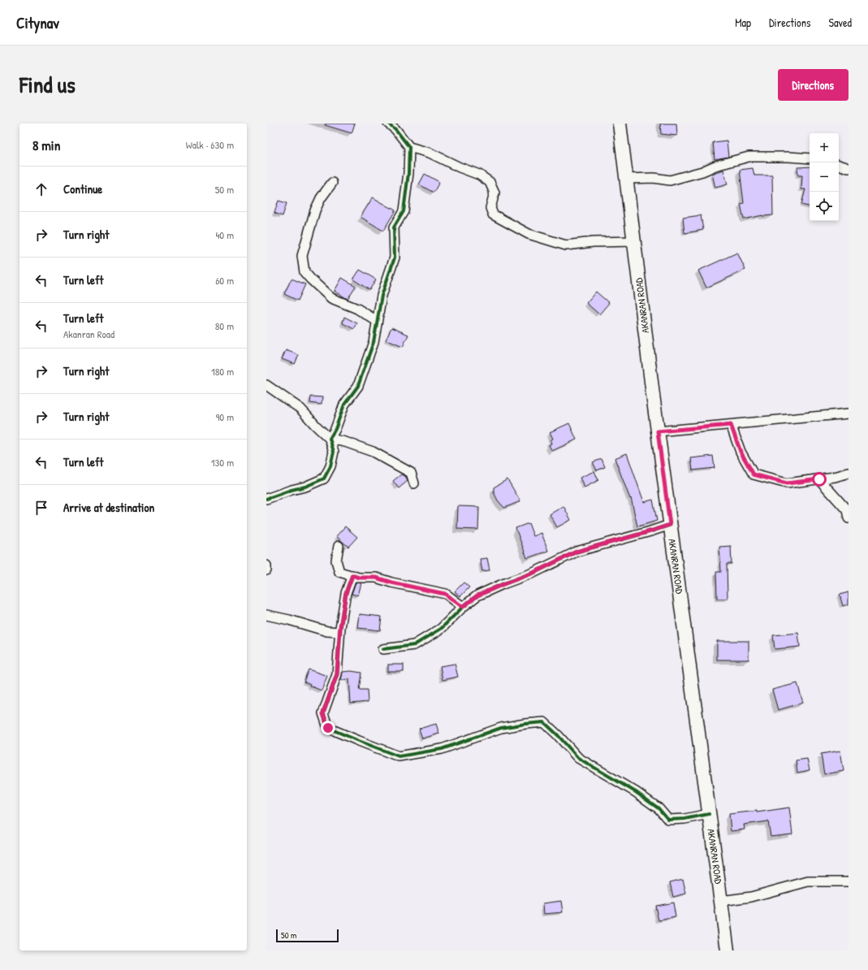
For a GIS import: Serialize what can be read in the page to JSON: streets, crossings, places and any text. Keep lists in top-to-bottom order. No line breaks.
{"streets":{"main road":["AKANRAN ROAD"]},"scale_bar":"50 m","page":{"header":"Citynav","nav":["Map","Directions","Saved"],"title":"Find us","buttons":"Directions","heading":["8 min","Walk · 630 m"],"map_buttons":["+","−"],"list":[["Continue","50 m"],["Turn right","40 m"],["Turn left","60 m"],["Turn left","Akanran Road","80 m"],["Turn right","180 m"],["Turn right","90 m"],["Turn left","130 m"],"Arrive at destination"],"scale":"50 m"}}
